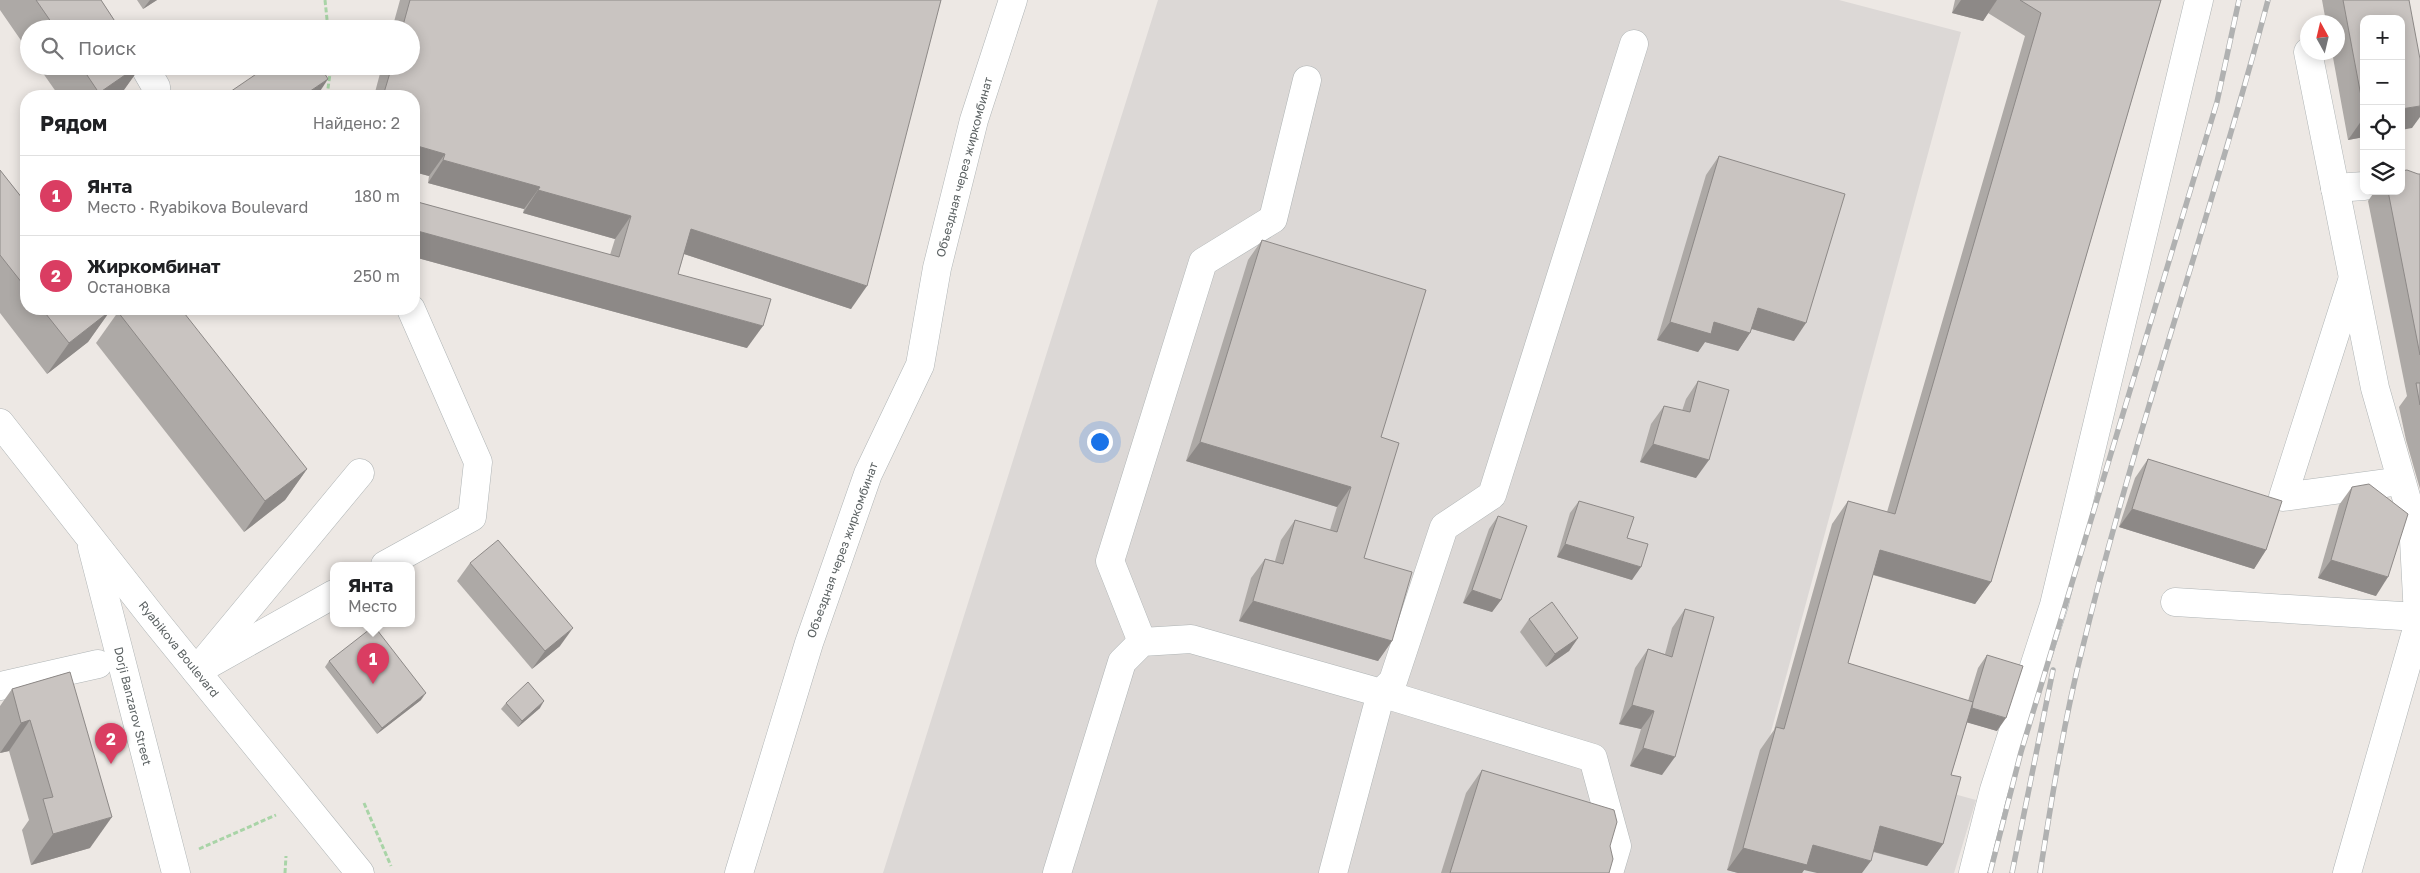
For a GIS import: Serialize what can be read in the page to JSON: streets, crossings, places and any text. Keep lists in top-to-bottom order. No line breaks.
{"streets":{"street":["Объездная через жиркомбинат","Ryabikova Boulevard","Dorji Banzarov Street"]},"crossings":[["Ryabikova Boulevard","Dorji Banzarov Street"]],"north":"top","page":{"map_buttons":["+","−"],"search":"Поиск","heading":["Рядом","Найдено: 2"],"list":[{"mark":"1","name":"Янта","note":"Место · Ryabikova Boulevard","value":"180 m"},{"mark":"2","name":"Жиркомбинат","note":"Остановка","value":"250 m"}],"popup":["Янта","Место"],"pins":["1","2"]}}
